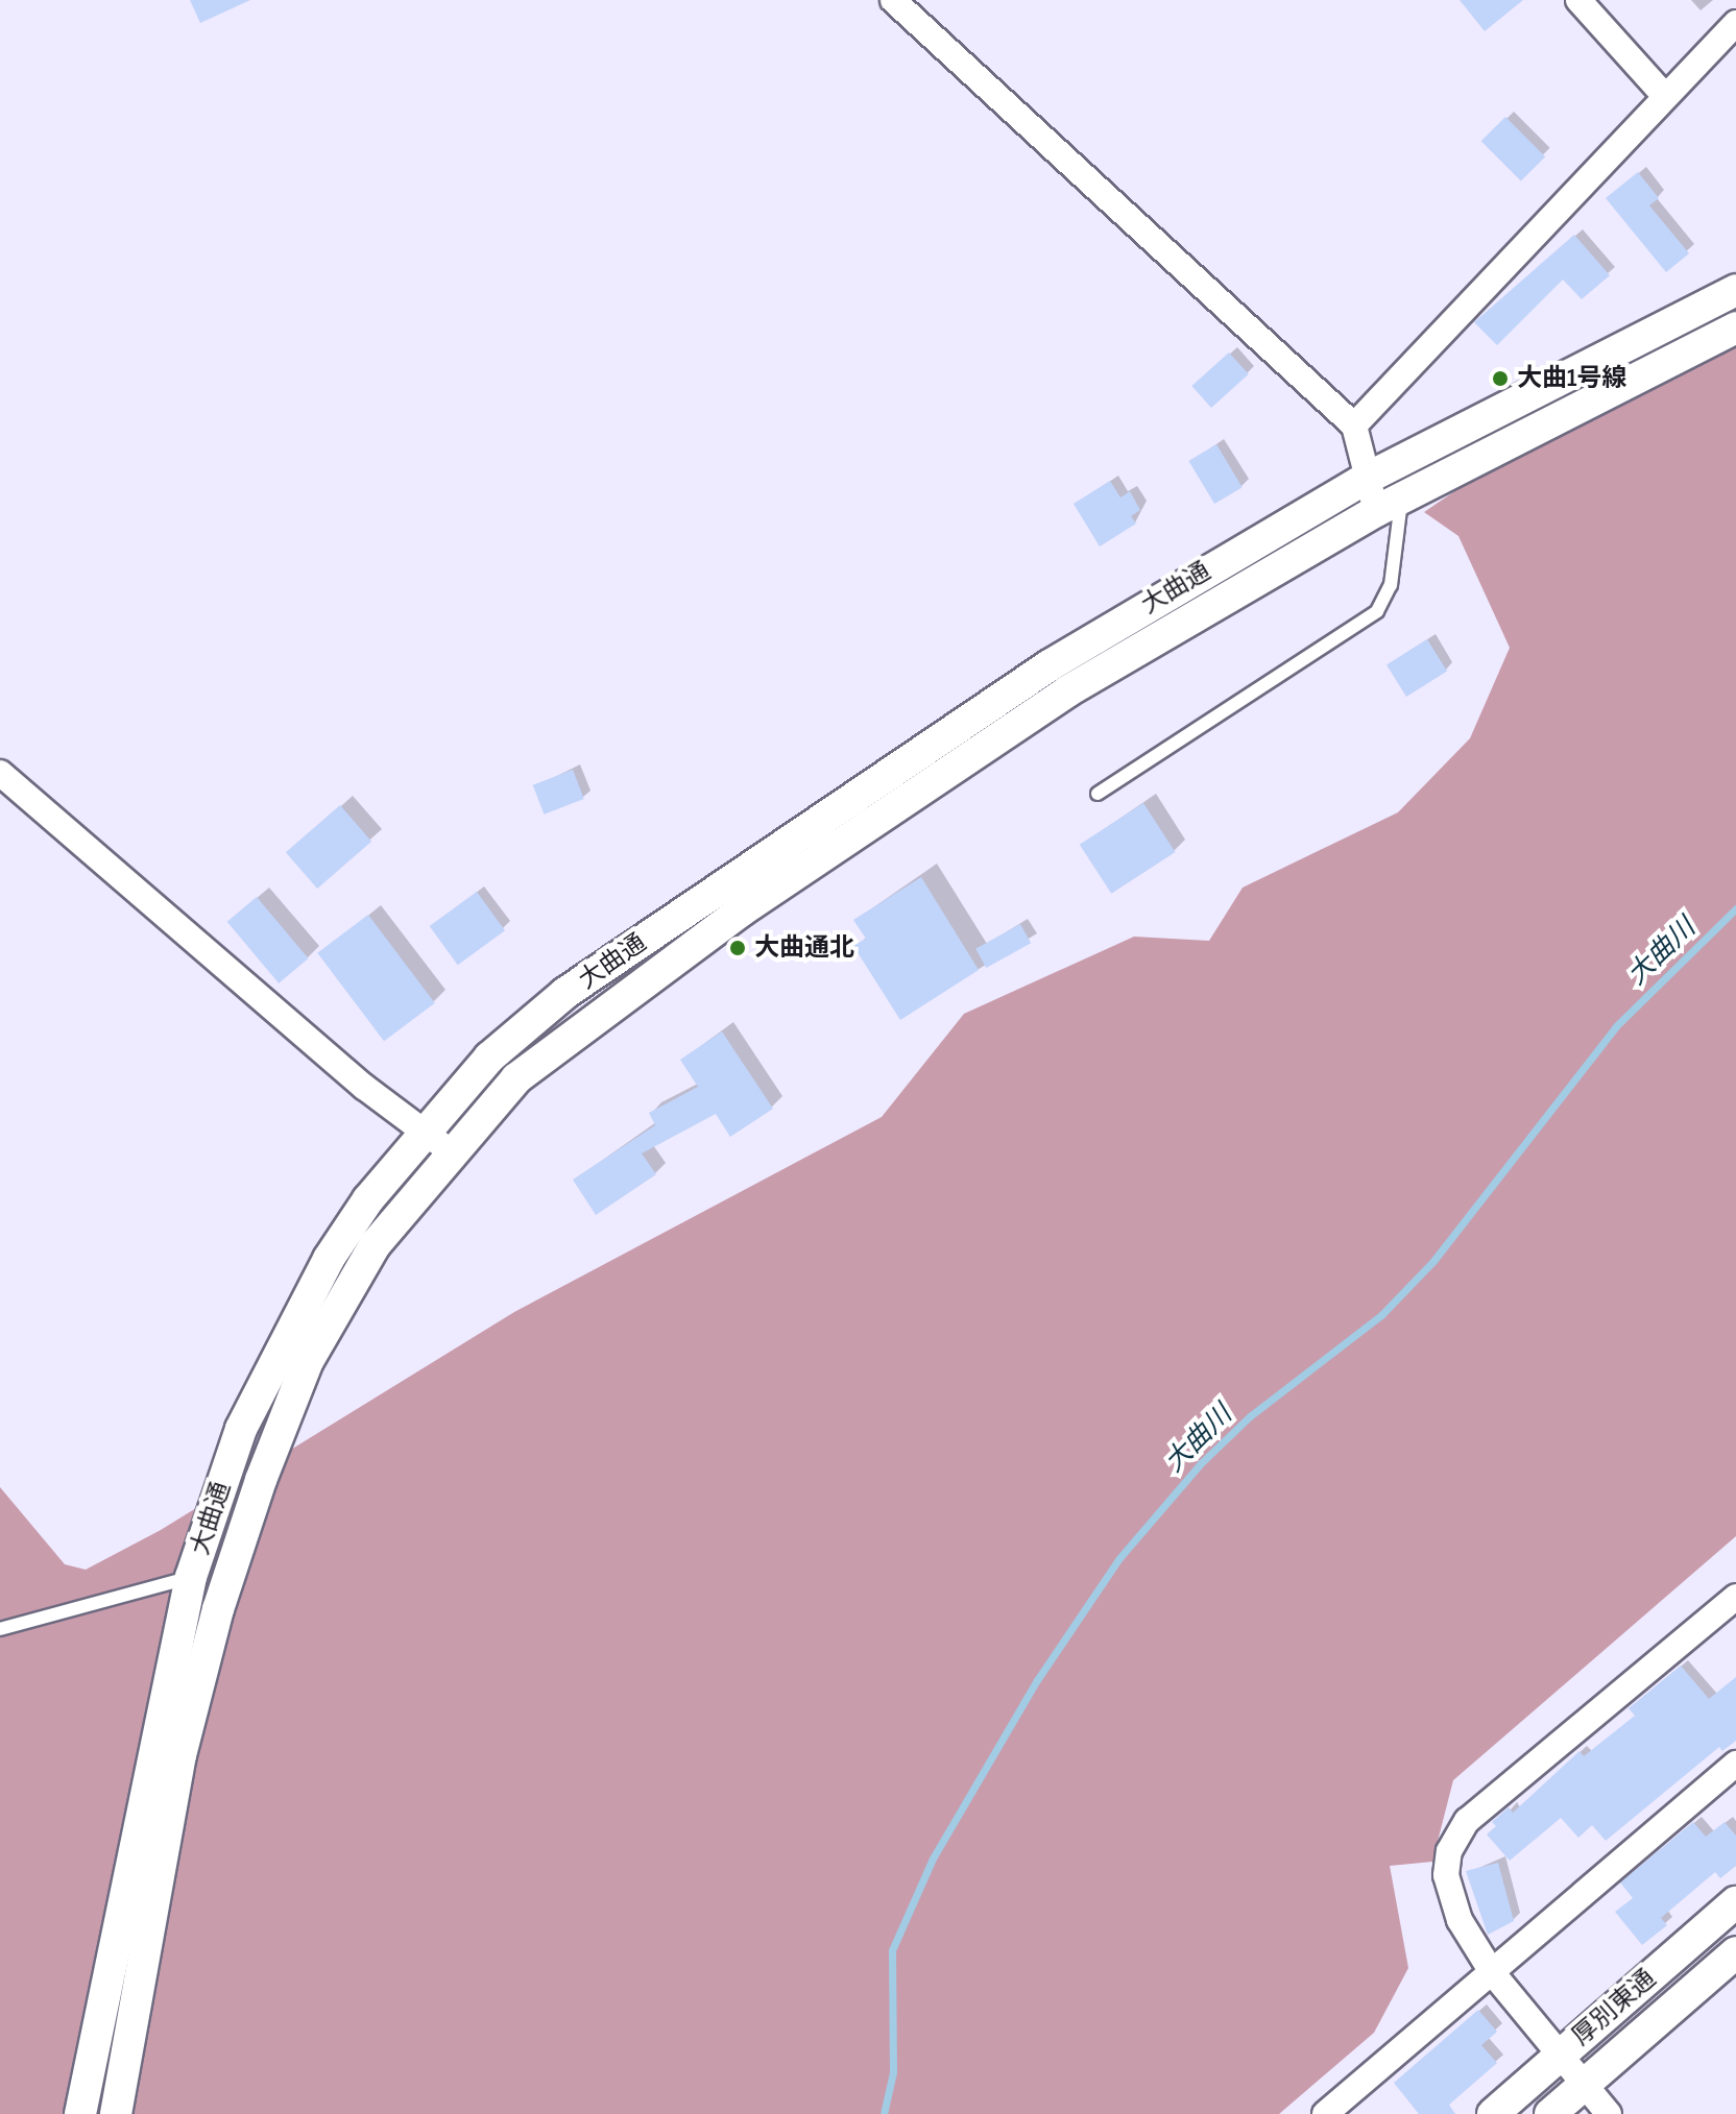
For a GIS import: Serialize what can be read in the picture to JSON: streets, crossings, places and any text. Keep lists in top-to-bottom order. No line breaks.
{"streets":{"street":["大曲通","厚別東通"]},"water":["大曲川"],"places":["大曲1号線","大曲通北"]}
